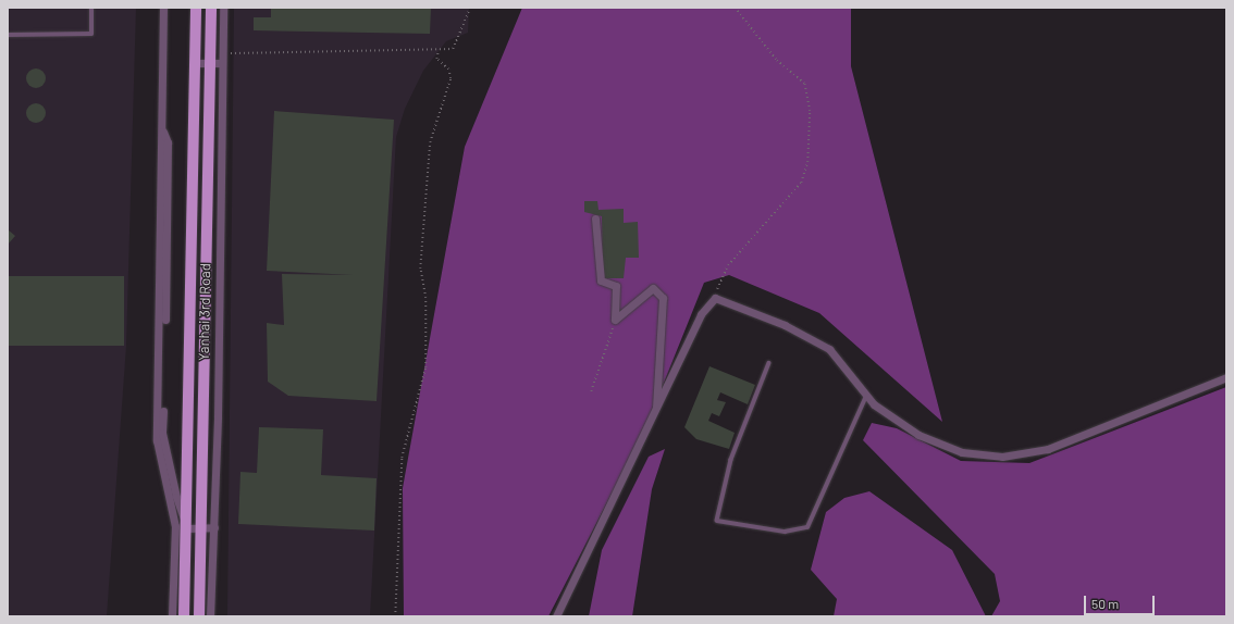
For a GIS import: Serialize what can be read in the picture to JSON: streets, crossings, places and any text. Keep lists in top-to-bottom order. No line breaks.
{"streets":{"main road":["Yanhai 3rd Road"]},"scale_bar":"50 m"}
